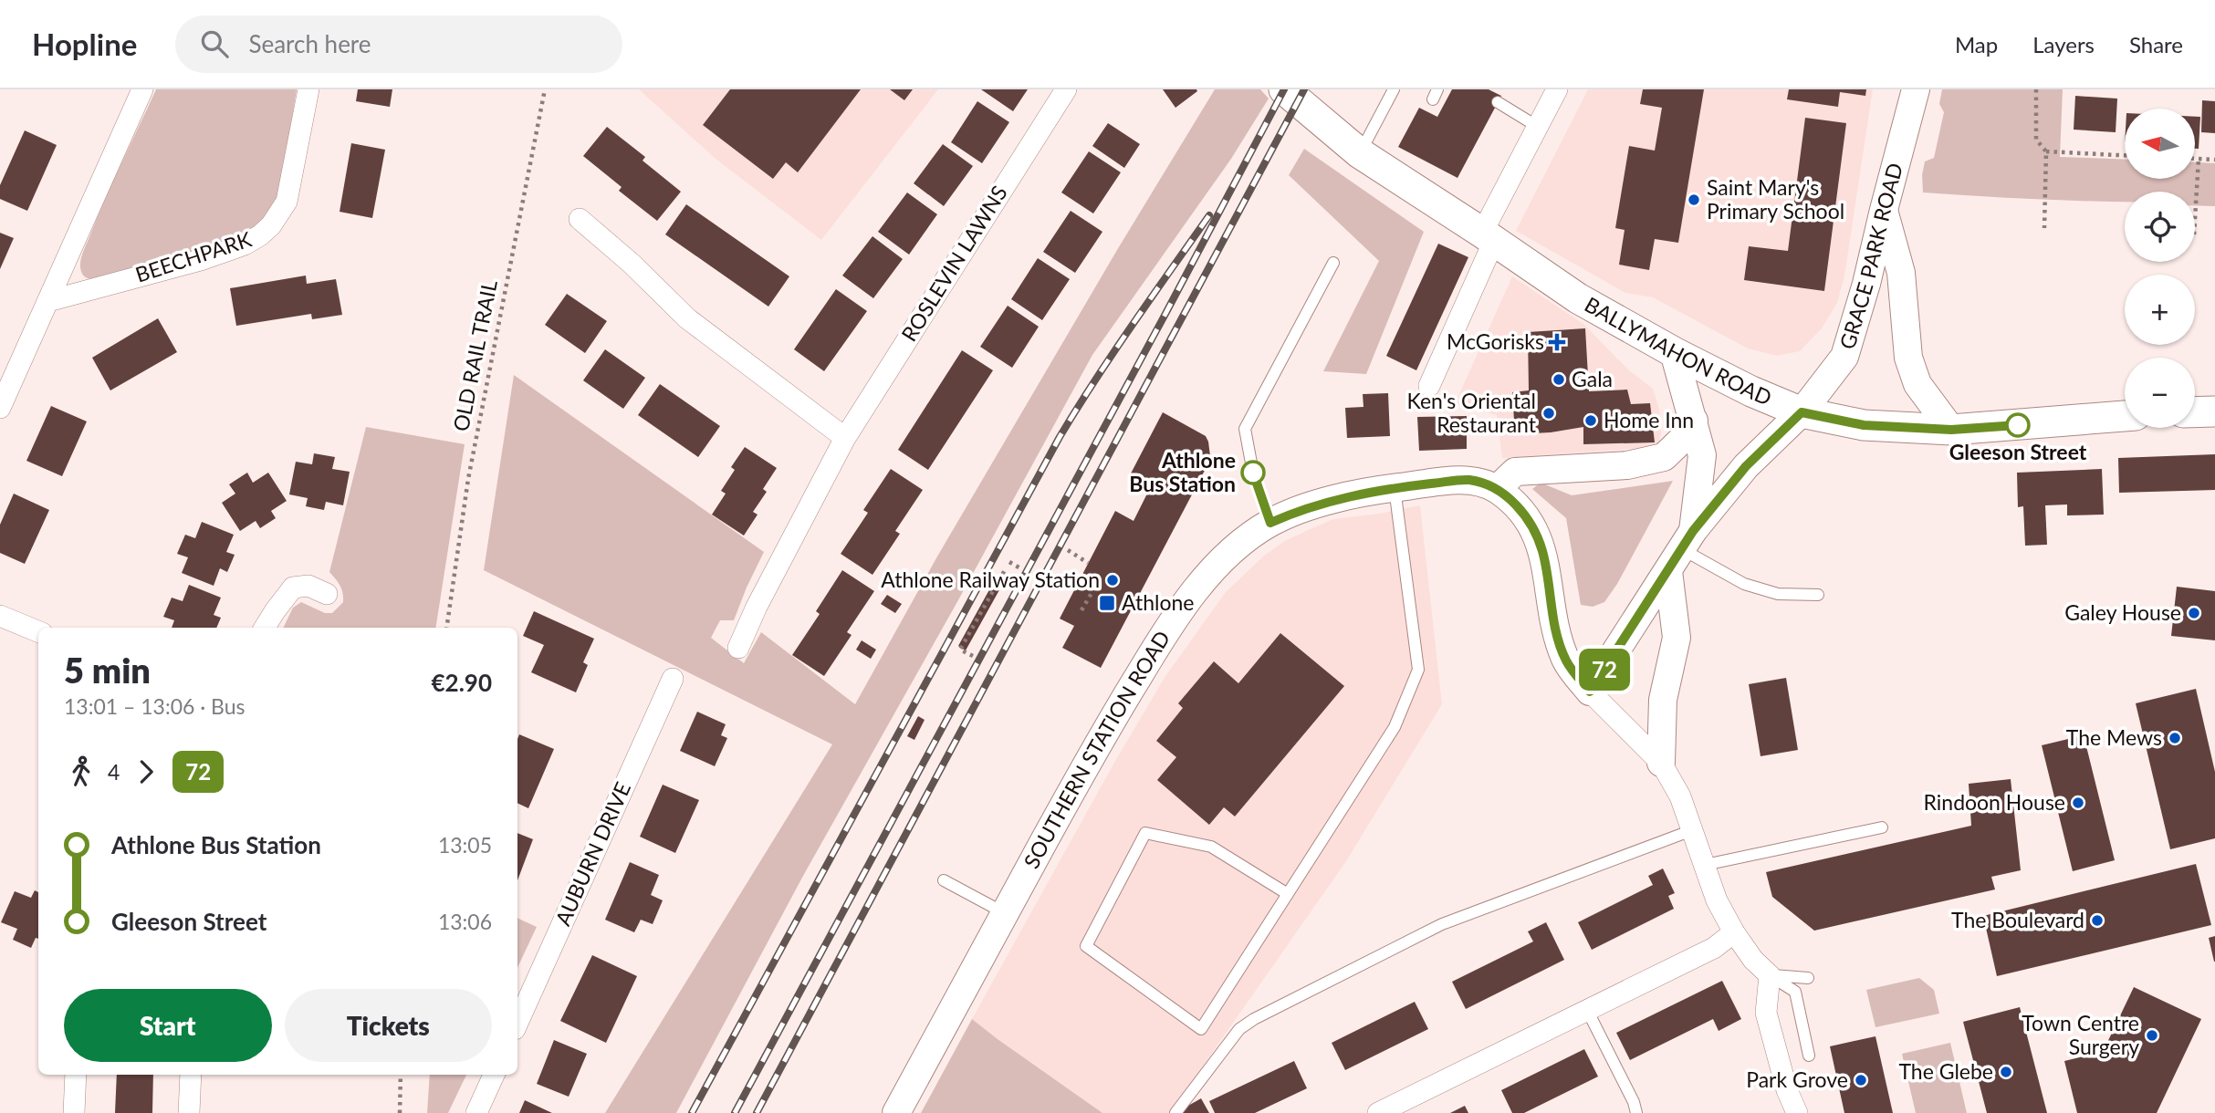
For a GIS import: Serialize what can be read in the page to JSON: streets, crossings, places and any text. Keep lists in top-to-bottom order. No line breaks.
{"streets":{"main road":["BALLYMAHON ROAD"],"street":["GRACE PARK ROAD","BEECHPARK","ROSLEVIN LAWNS","SOUTHERN STATION ROAD","AUBURN DRIVE"],"path":["OLD RAIL TRAIL"]},"crossings":[["GRACE PARK ROAD","BALLYMAHON ROAD"]],"places":{"other":["Saint Mary's Primary School","Gala","Ken's Oriental Restaurant","Home Inn","Gleeson Street","Athlone Bus Station","Athlone Railway Station","Galey House","The Mews","Rindoon House","The Boulevard","Town Centre Surgery","The Glebe","Park Grove"],"health":["McGorisks"],"transit":["Athlone"]},"lines":["bus line 72"],"north":"left","page":{"header":"Hopline","search":"Search here","nav":["Map","Layers","Share"],"on_map":"72","map_buttons":["+","−"],"heading":["5 min","13:01 – 13:06 · Bus","€2.90"],"legs":["4","72"],"list":[{"name":"Athlone Bus Station","value":"13:05"},{"name":"Gleeson Street","value":"13:06"}],"buttons":["Start","Tickets"]}}
